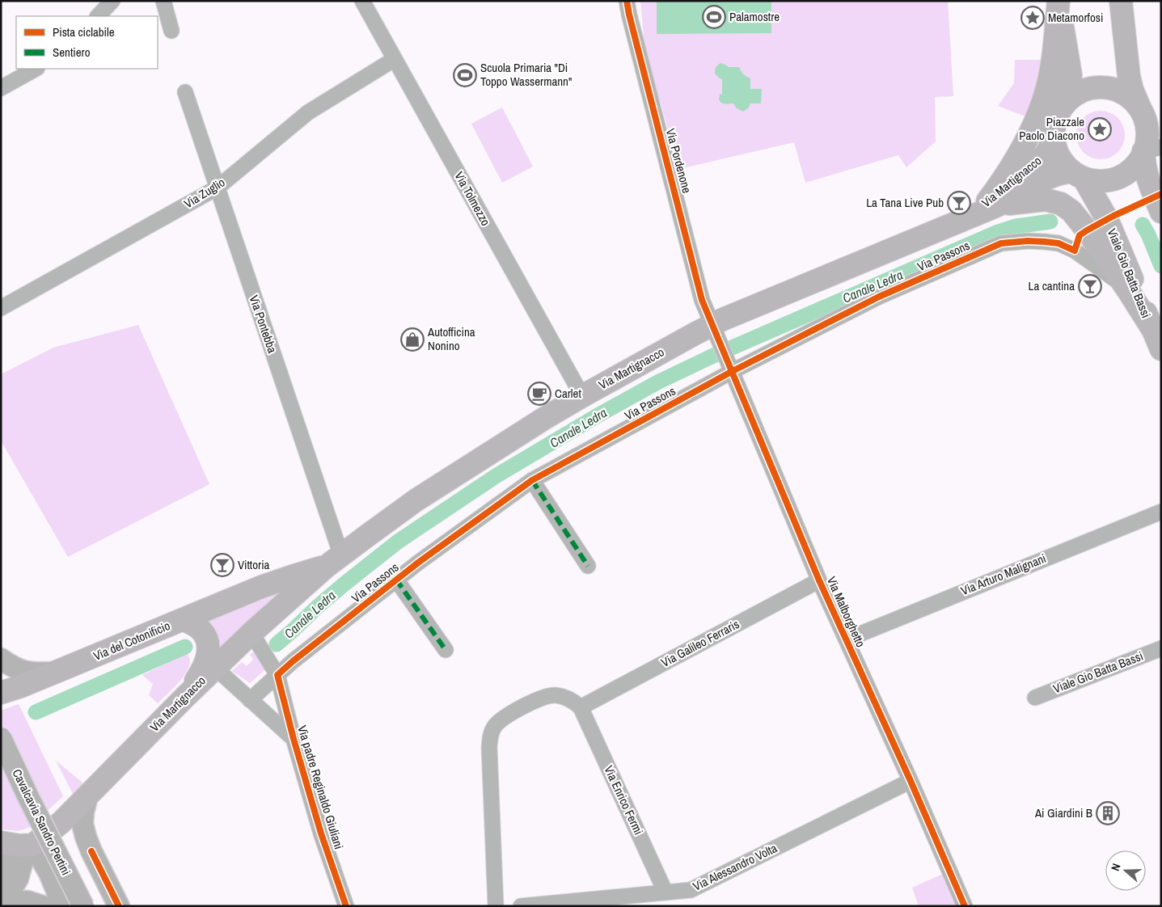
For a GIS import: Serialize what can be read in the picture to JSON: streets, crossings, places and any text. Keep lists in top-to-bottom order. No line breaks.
{"streets":{"main road":["Via Martignacco","Viale Gio Batta Bassi","Via del Cotonificio","Cavalcavia Sandro Pertini"],"street":["Via Pordenone","Via Zuglio","Via Tolmezzo","Via Passons","Via Pontebba","Via Arturo Malignani","Via Malborghetto","Via Galileo Ferraris","Via padre Reginaldo Giuliani","Via Enrico Fermi","Via Alessandro Volta"]},"crossings":[["Via Pordenone","Via Martignacco"],["Via Pordenone","Via Malborghetto"],["Via Martignacco","Via Tolmezzo"],["Via Martignacco","Viale Gio Batta Bassi"],["Via Martignacco","Via Pontebba"],["Via Martignacco","Via Malborghetto"],["Via Martignacco","Via del Cotonificio"],["Via Martignacco","Via padre Reginaldo Giuliani"],["Via Zuglio","Via Tolmezzo"],["Via Zuglio","Via Pontebba"],["Via Passons","Viale Gio Batta Bassi"],["Via Passons","Via Malborghetto"],["Via Passons","Via padre Reginaldo Giuliani"],["Via Arturo Malignani","Via Malborghetto"],["Via Malborghetto","Via Galileo Ferraris"],["Via Malborghetto","Via Alessandro Volta"],["Via Galileo Ferraris","Via Enrico Fermi"],["Via Enrico Fermi","Via Alessandro Volta"]],"water":["Canale Ledra"],"places":{"sports":["Palamostre","Scuola Primaria \"Di Toppo Wassermann\""],"place":["Metamorfosi","Piazzale Paolo Diacono"],"bar":["La Tana Live Pub","La cantina","Vittoria"],"shop":["Autofficina Nonino"],"cafe":["Carlet"],"building":["Ai Giardini B"]},"legend":["Pista ciclabile","Sentiero"],"north":"left"}
